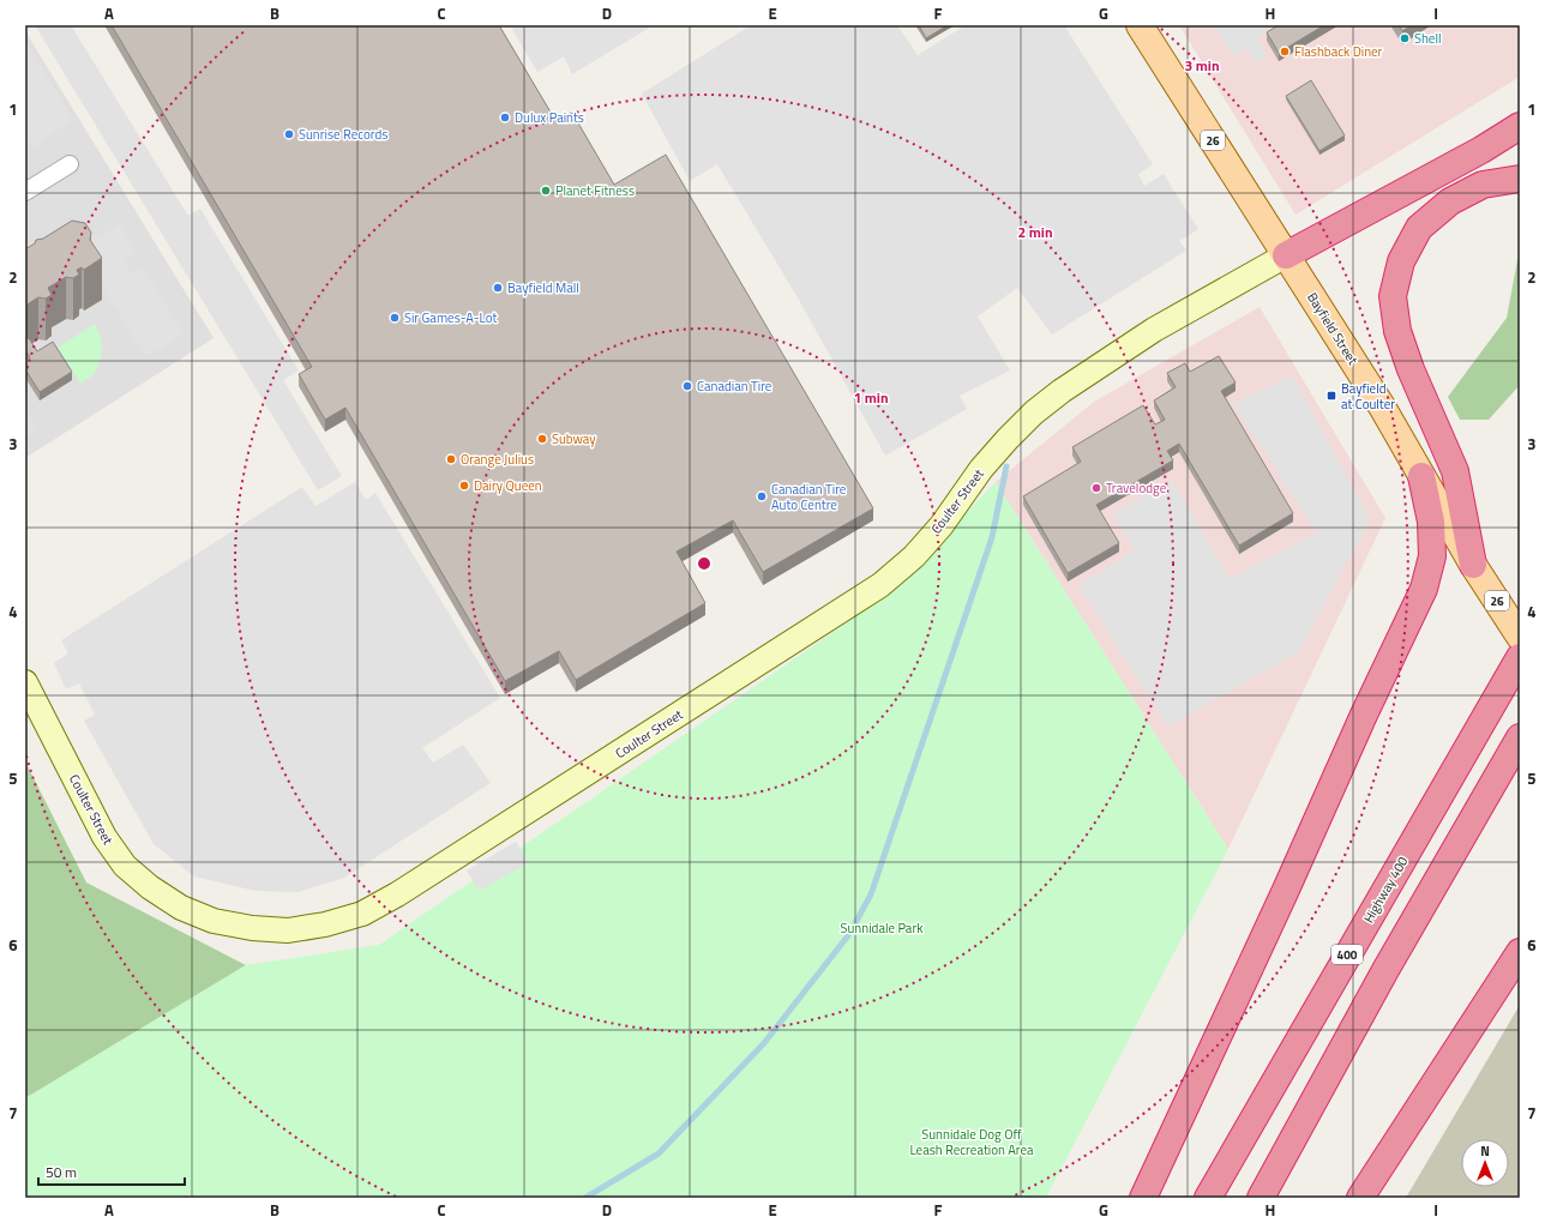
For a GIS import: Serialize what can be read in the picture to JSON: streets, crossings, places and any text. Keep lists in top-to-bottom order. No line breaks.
{"streets":{"highway":["Highway 400","400"],"main road":["26","Bayfield Street"],"street":["Coulter Street"]},"crossings":[["Bayfield Street","Coulter Street"]],"parks":["Sunnidale Park","Sunnidale Dog Off Leash Recreation Area"],"places":{"other":["Shell","Flashback Diner","Dulux Paints","Sunrise Records","Planet Fitness","Bayfield Mall","Sir Games-A-Lot","Canadian Tire","Subway","Orange Julius","Dairy Queen","Travelodge","Canadian Tire Auto Centre"],"transit":["Bayfield at Coulter"]},"scale_bar":"50 m","north":"top","grid":{"columns":["A","B","C","D","E","F","G","H","I"],"rows":["1","2","3","4","5","6","7"]},"rings":["3 min","2 min","1 min"]}
